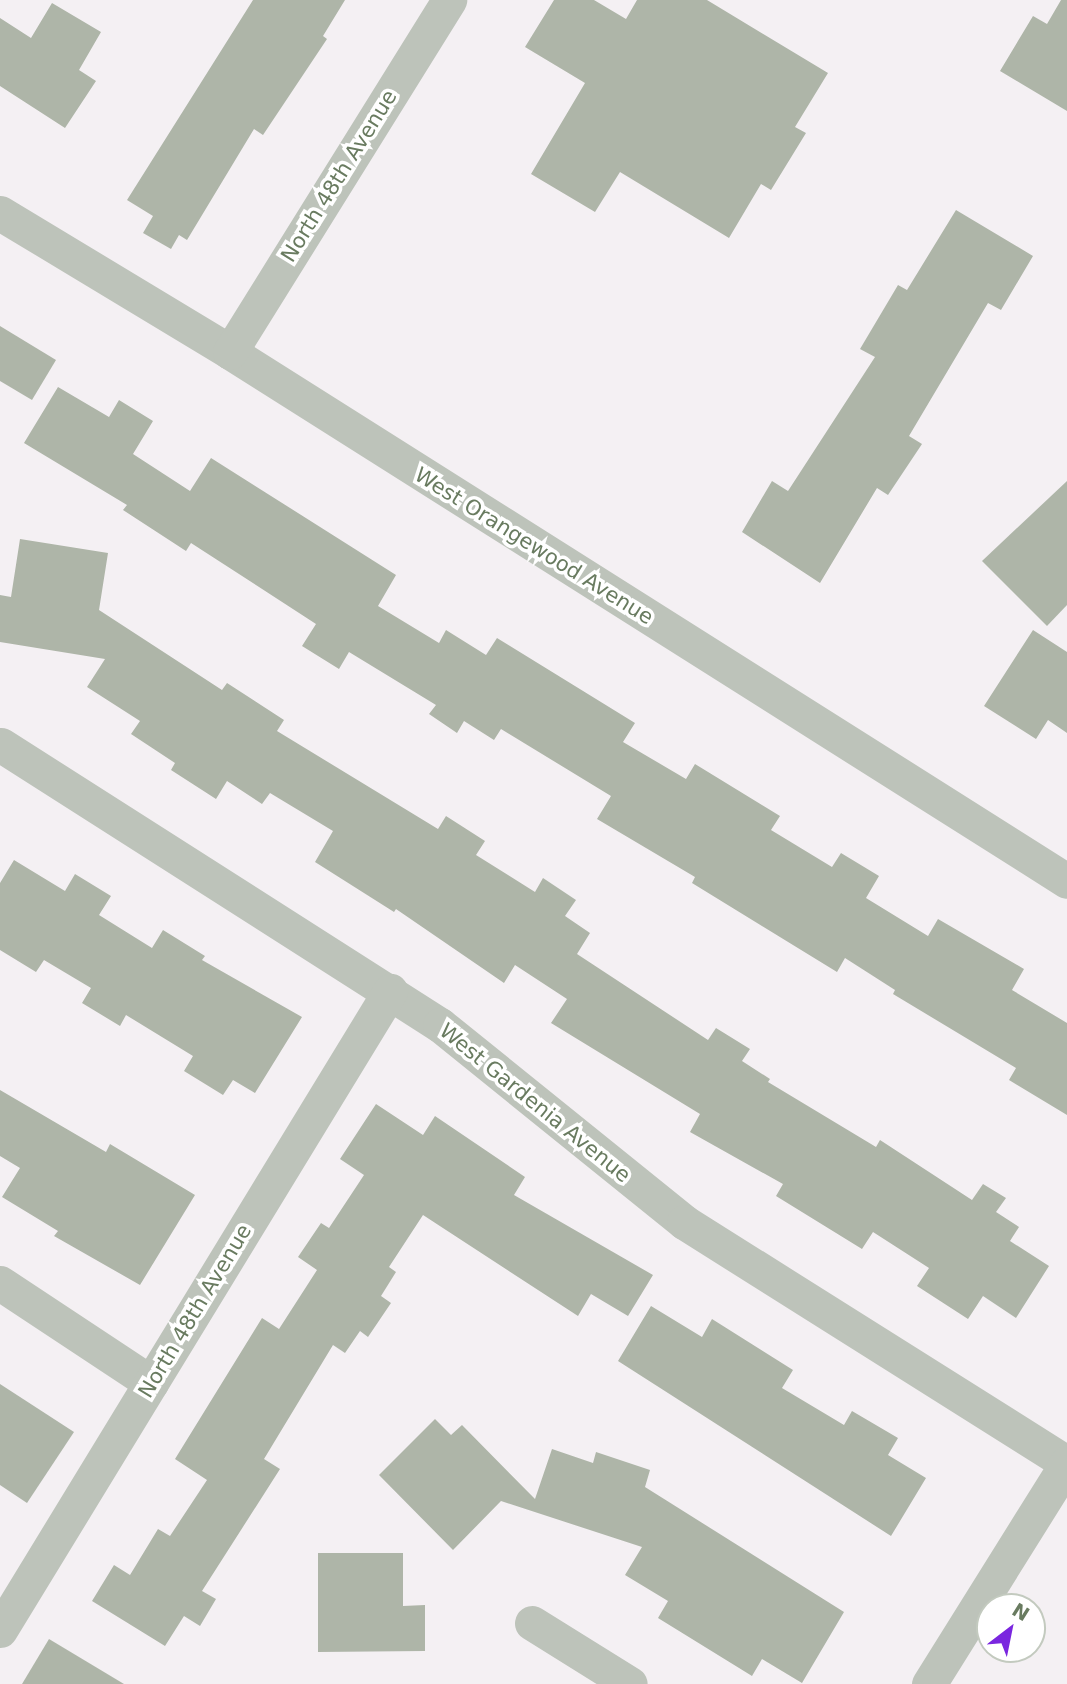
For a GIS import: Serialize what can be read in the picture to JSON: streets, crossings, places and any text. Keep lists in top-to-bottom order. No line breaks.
{"streets":{"street":["North 48th Avenue","West Orangewood Avenue","West Gardenia Avenue"]},"crossings":[["North 48th Avenue","West Orangewood Avenue"],["North 48th Avenue","West Gardenia Avenue"]],"north":"top right"}
